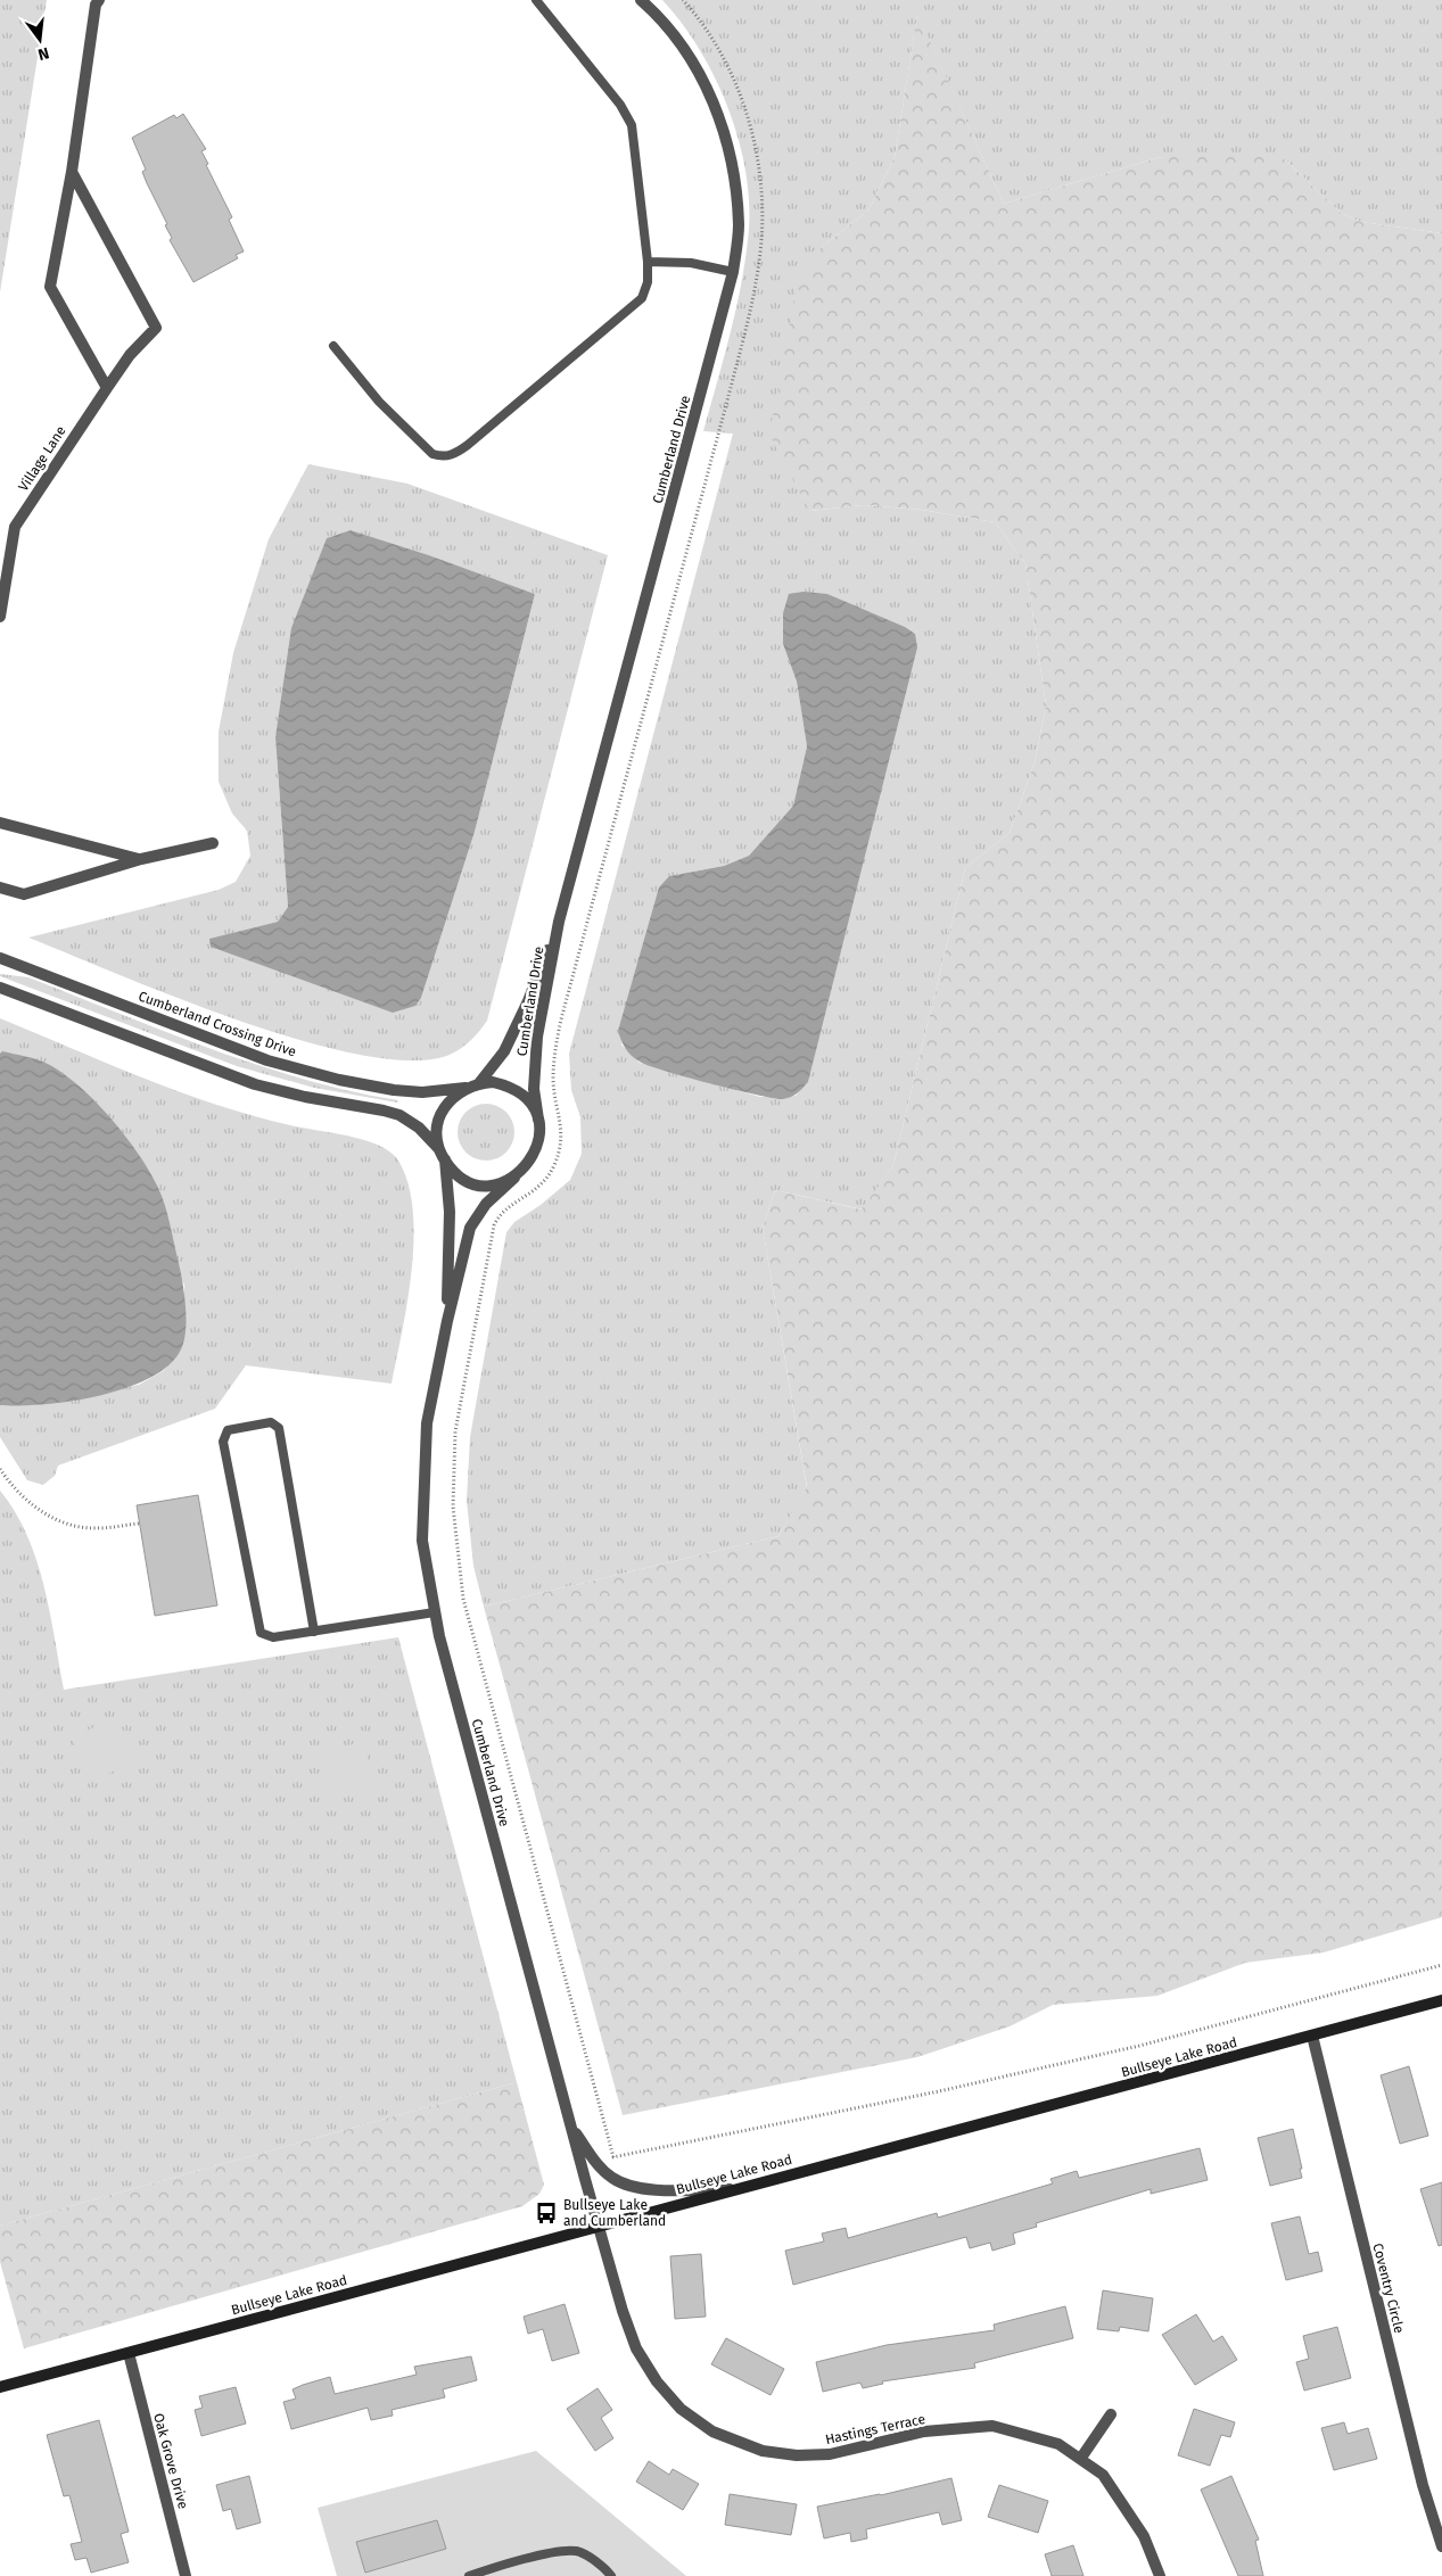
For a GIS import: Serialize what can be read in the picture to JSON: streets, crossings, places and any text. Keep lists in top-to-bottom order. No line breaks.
{"streets":{"street":["Cumberland Drive","Village Lane","Cumberland Crossing Drive","Bullseye Lake Road","Coventry Circle","Hastings Terrace","Oak Grove Drive"]},"crossings":[["Cumberland Drive","Cumberland Crossing Drive"],["Cumberland Drive","Bullseye Lake Road"],["Cumberland Drive","Hastings Terrace"],["Bullseye Lake Road","Coventry Circle"],["Bullseye Lake Road","Hastings Terrace"],["Bullseye Lake Road","Oak Grove Drive"]],"places":{"bus stop":["Bullseye Lake and Cumberland"]},"north":"bottom"}
